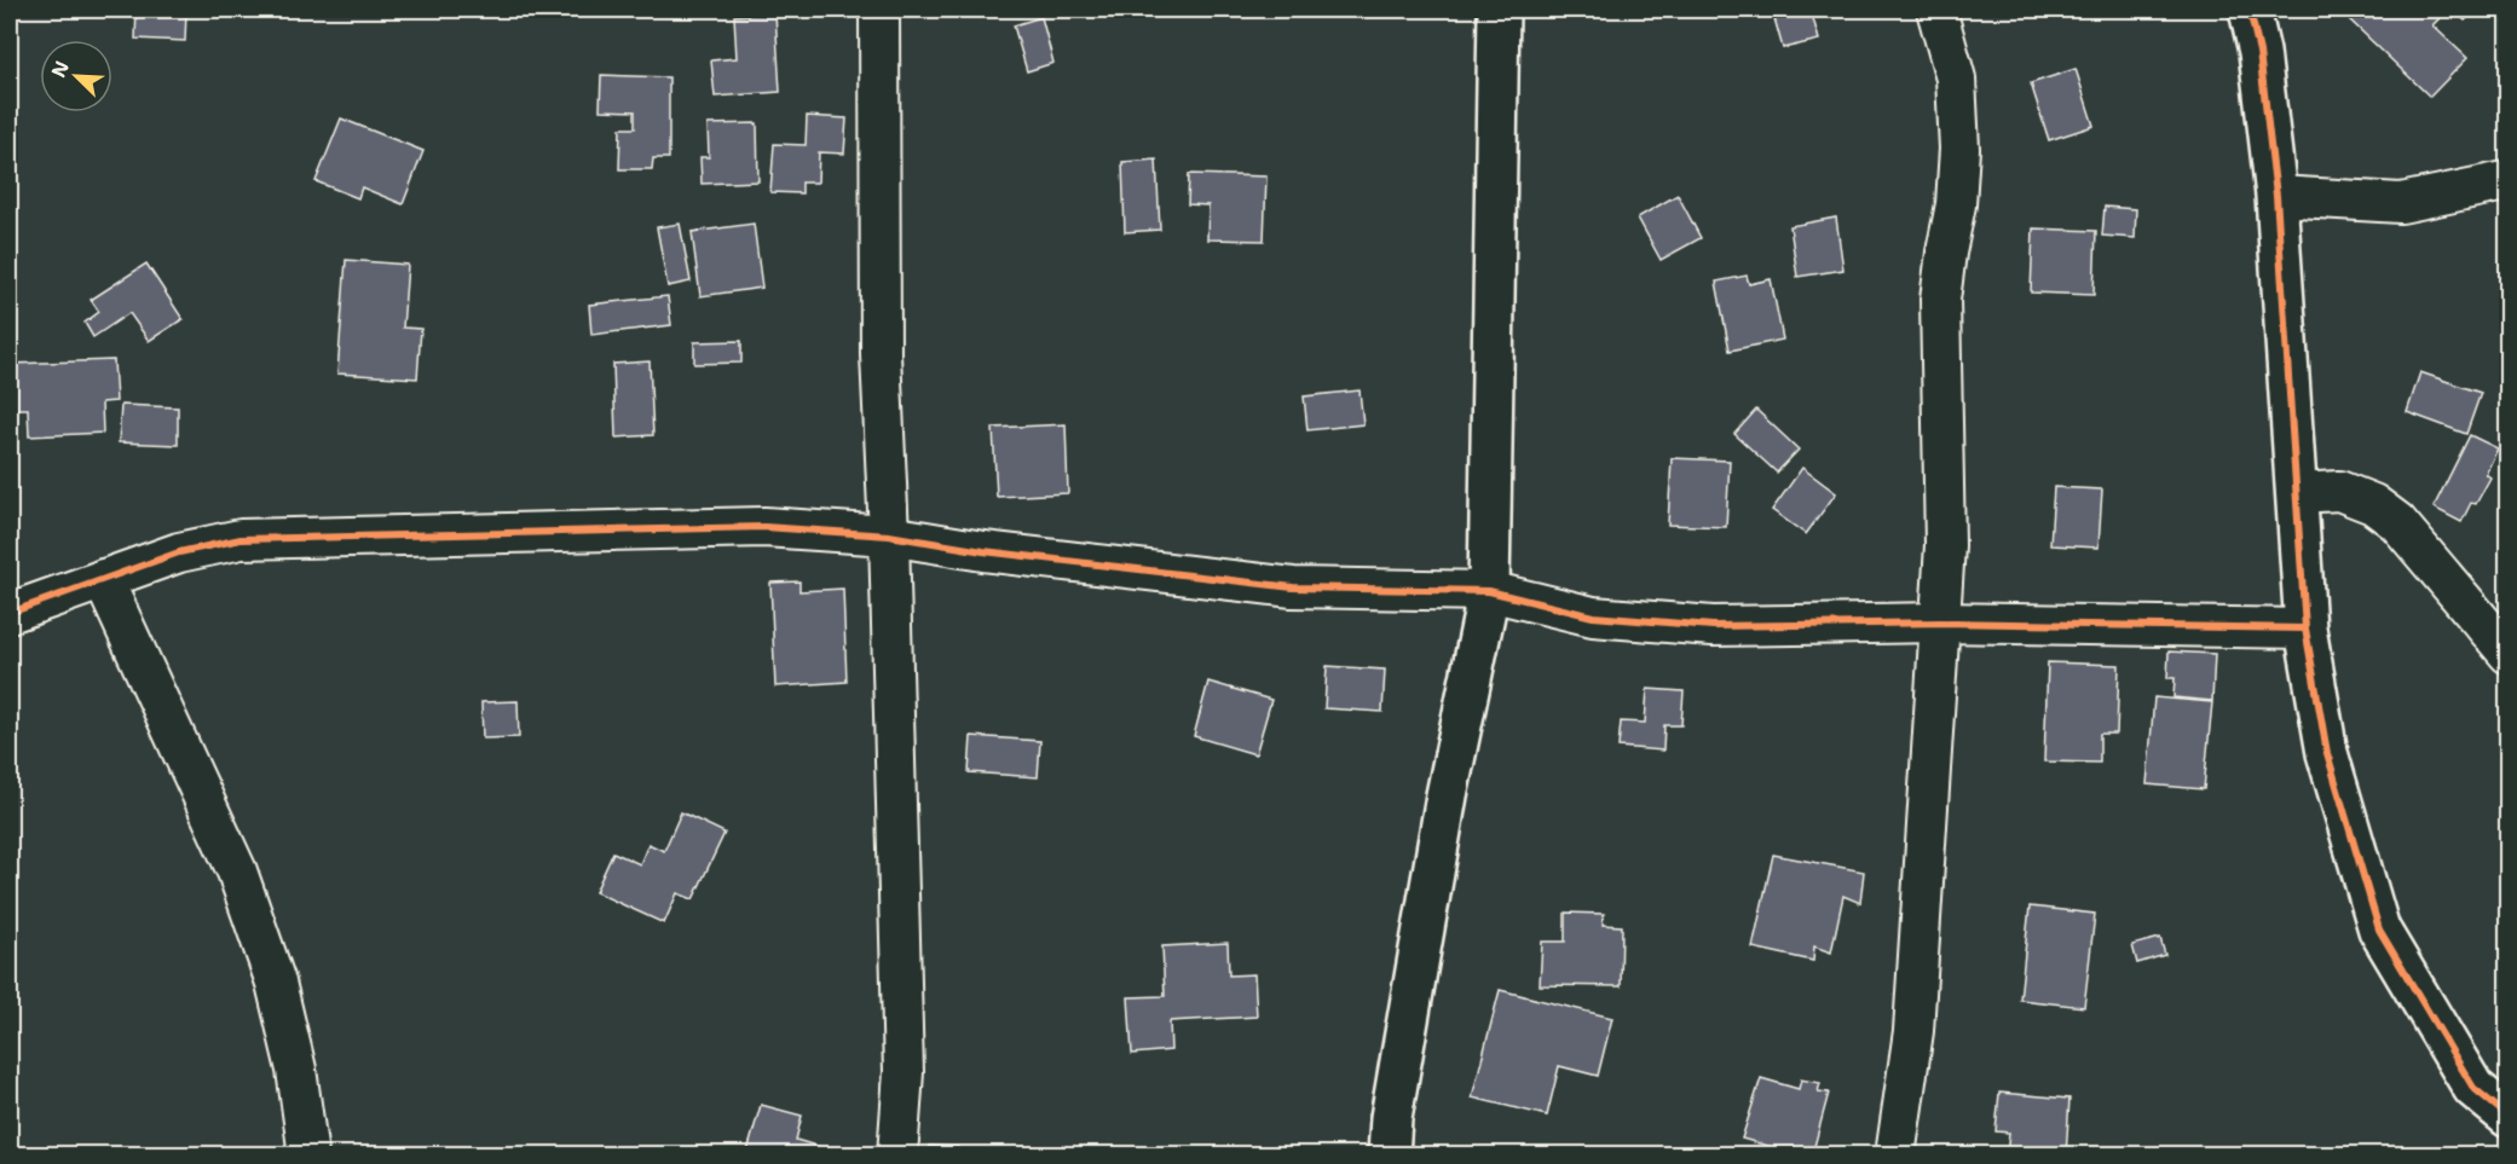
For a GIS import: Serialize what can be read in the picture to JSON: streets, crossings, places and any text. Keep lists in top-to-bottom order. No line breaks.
{"north":"top left"}
